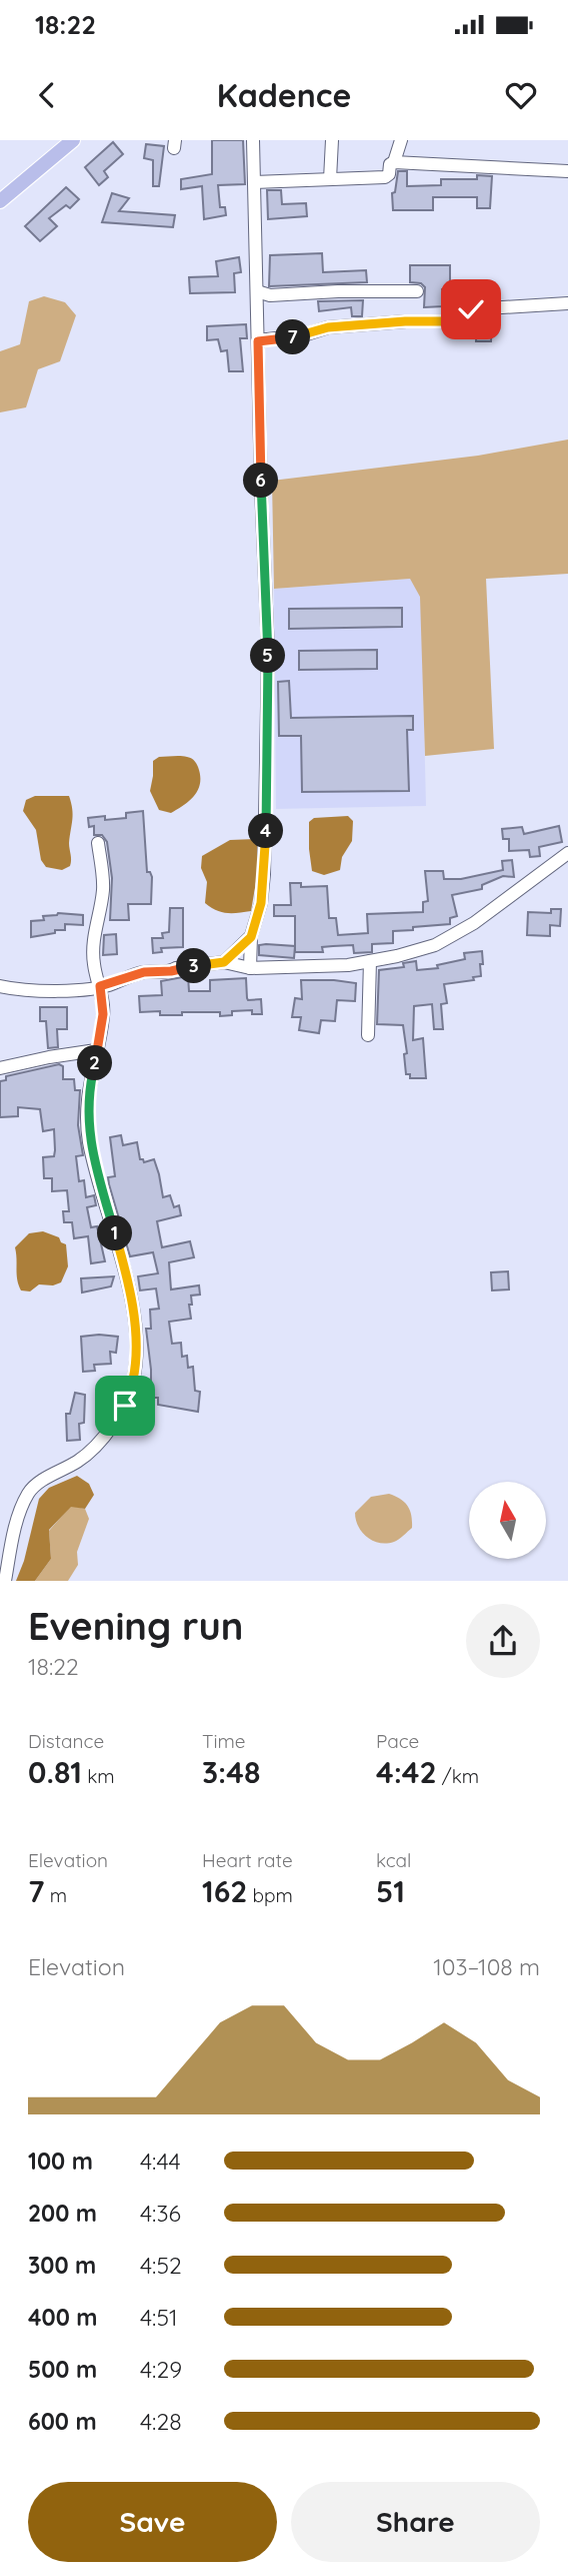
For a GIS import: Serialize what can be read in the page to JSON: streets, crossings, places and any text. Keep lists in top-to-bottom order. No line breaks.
{"north":"top","page":{"status":"18:22","header":"Kadence","pins":["7","6","5","4","3","2","1"],"heading":["Evening run","18:22"],"stats":[["Distance","0.81 km"],["Time","3:48"],["Pace","4:42 /km"],["Elevation","7 m"],["Heart rate","162 bpm"],["kcal","51"]],"chart":["Elevation","103–108 m"],"list":[{"name":"100 m","note":"4:44"},{"name":"200 m","note":"4:36"},{"name":"300 m","note":"4:52"},{"name":"400 m","note":"4:51"},{"name":"500 m","note":"4:29"},{"name":"600 m","note":"4:28"}],"buttons":["Save","Share"]}}
